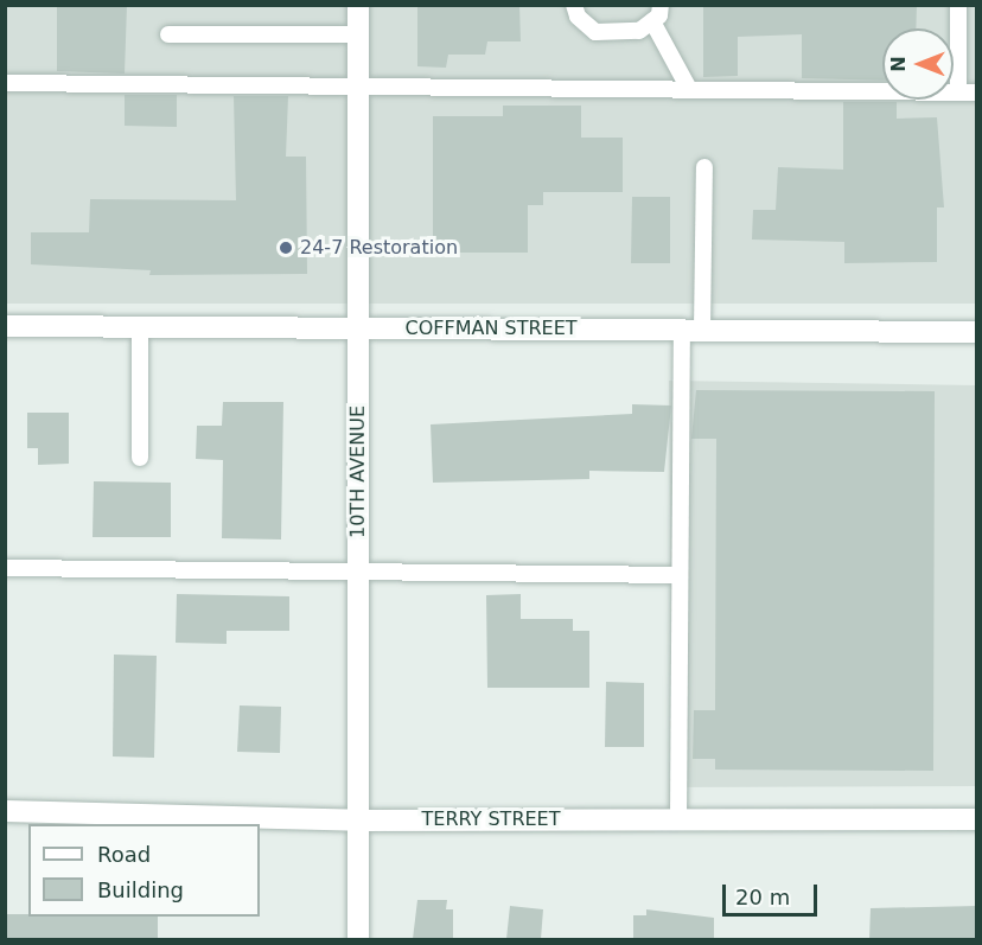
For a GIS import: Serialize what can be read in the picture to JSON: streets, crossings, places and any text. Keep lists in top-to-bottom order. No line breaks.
{"streets":{"street":["COFFMAN STREET","10TH AVENUE","TERRY STREET"]},"crossings":[["COFFMAN STREET","10TH AVENUE"],["10TH AVENUE","TERRY STREET"]],"places":["24-7 Restoration"],"legend":["Road","Building"],"scale_bar":"20 m","north":"left"}
